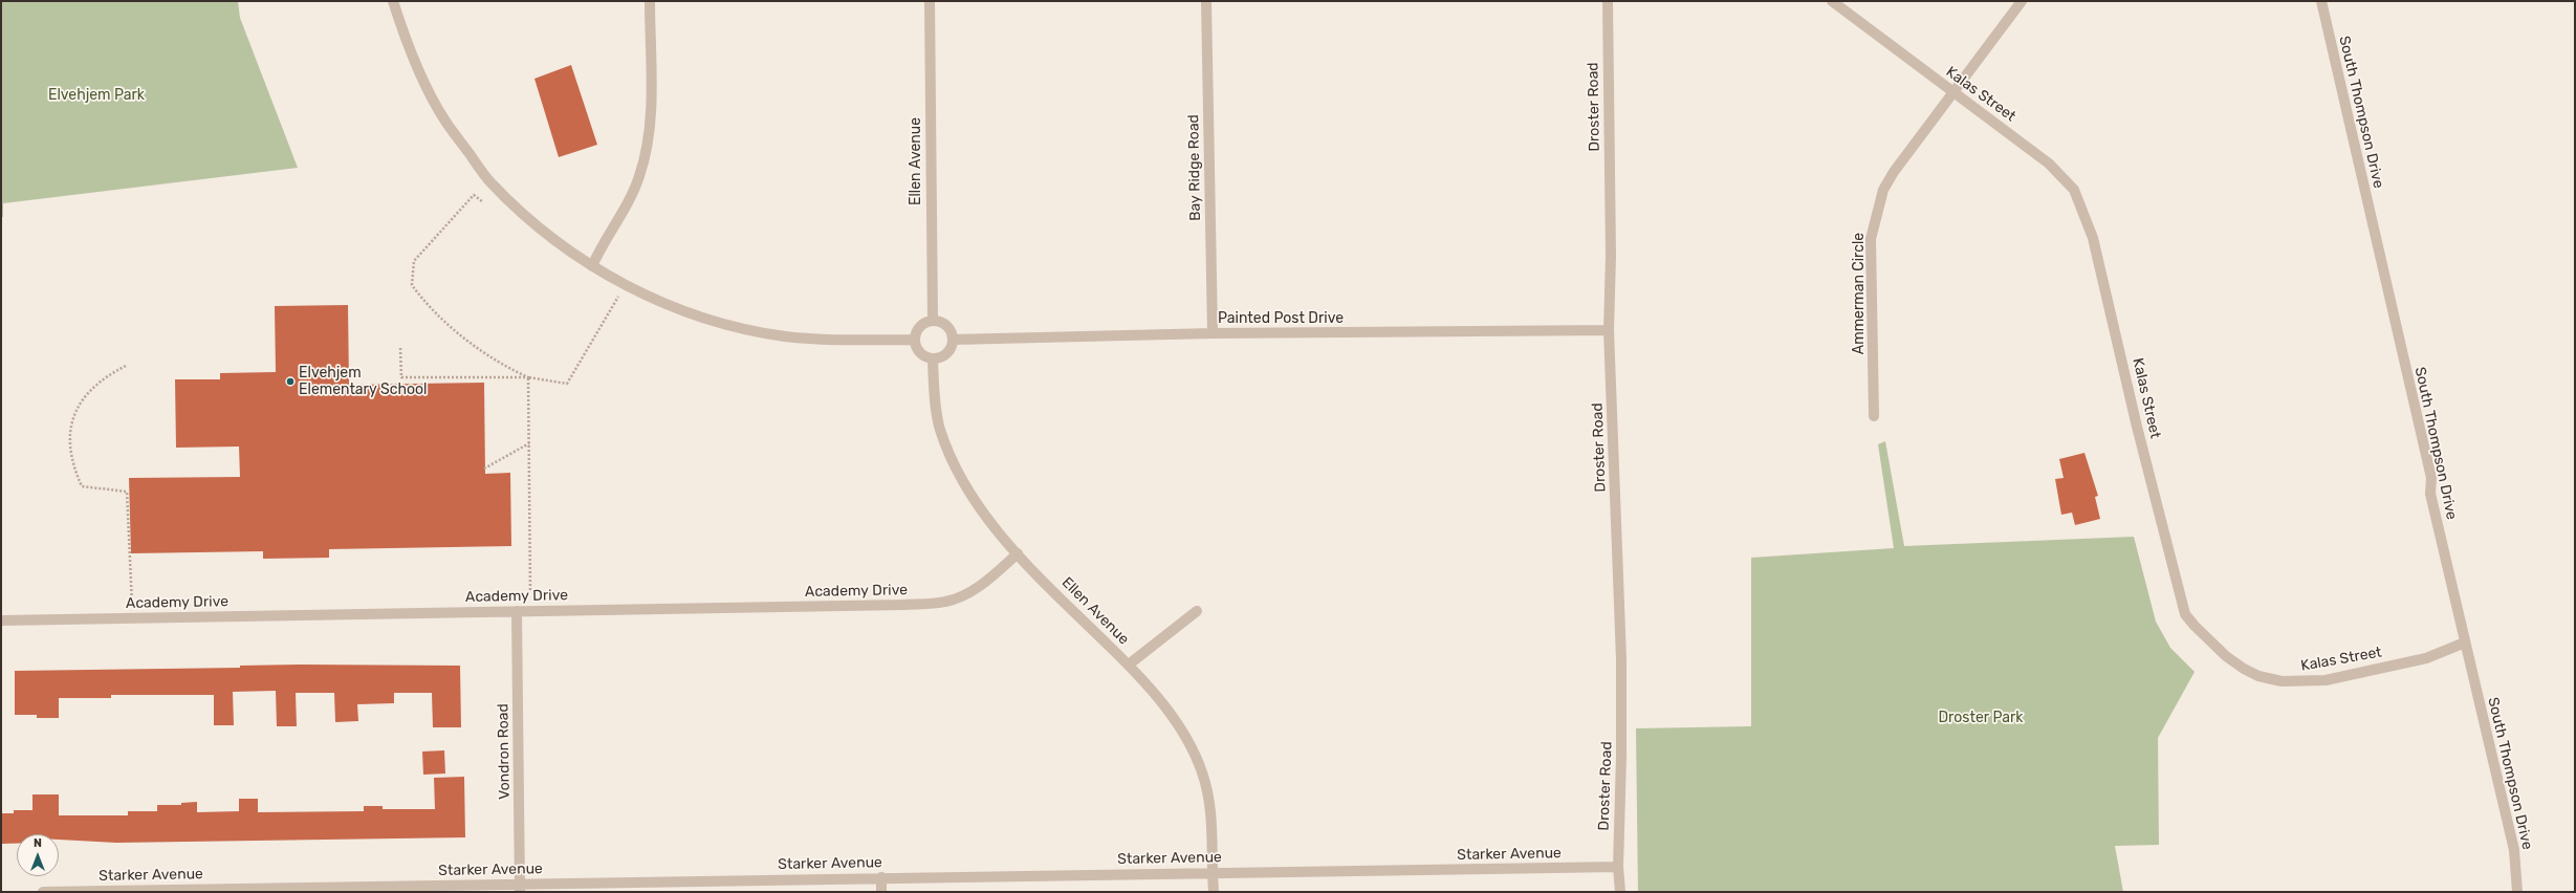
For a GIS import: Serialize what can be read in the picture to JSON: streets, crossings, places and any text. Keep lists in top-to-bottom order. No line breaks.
{"streets":{"street":["Kalas Street","Droster Road","South Thompson Drive","Ellen Avenue","Bay Ridge Road","Ammerman Circle","Painted Post Drive","Academy Drive","Vondron Road","Starker Avenue"]},"crossings":[["Kalas Street","South Thompson Drive"],["Kalas Street","Ammerman Circle"],["Droster Road","Painted Post Drive"],["Droster Road","Starker Avenue"],["Ellen Avenue","Painted Post Drive"],["Ellen Avenue","Academy Drive"],["Ellen Avenue","Starker Avenue"],["Bay Ridge Road","Painted Post Drive"],["Academy Drive","Vondron Road"],["Vondron Road","Starker Avenue"]],"parks":["Elvehjem Park","Droster Park"],"places":["Elvehjem Elementary School"],"north":"top"}
